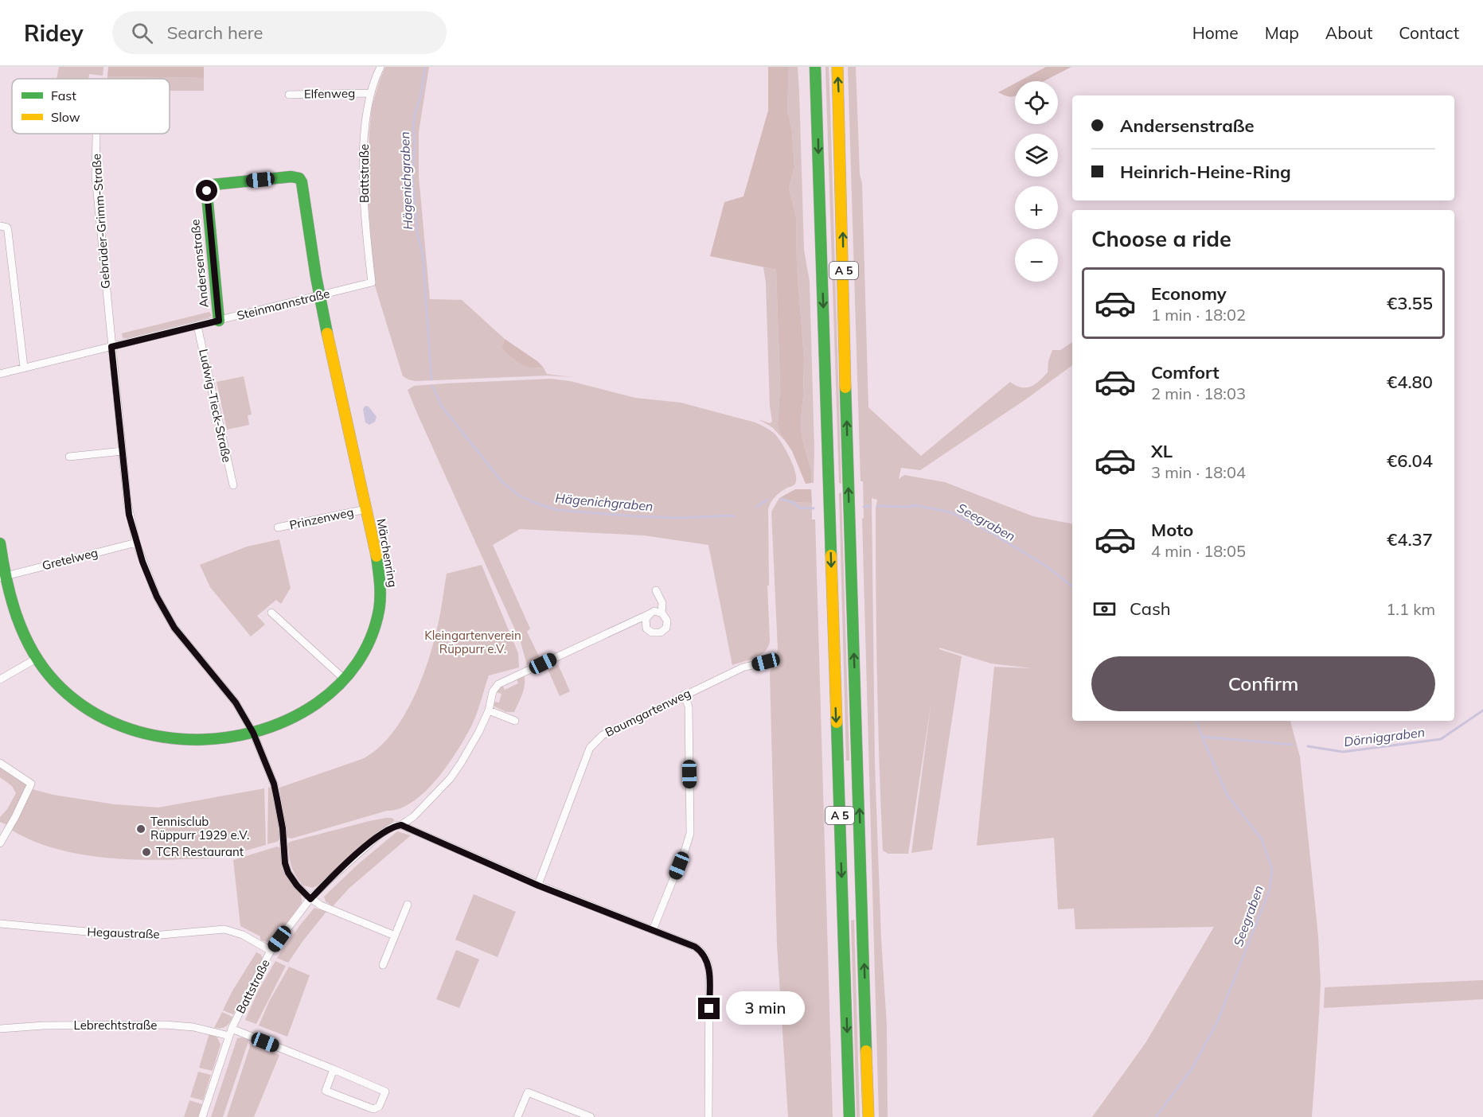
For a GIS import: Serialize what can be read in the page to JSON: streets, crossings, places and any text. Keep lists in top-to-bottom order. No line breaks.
{"streets":{"main road":["Andersenstraße","A 5","Märchenring"],"street":["Elfenweg","Battstraße","Gebrüder-Grimm-Straße","Steinmannstraße","Ludwig-Tieck-Straße","Prinzenweg","Gretelweg","Baumgartenweg","Hegaustraße","Lebrechtstraße"]},"crossings":[["Elfenweg","Battstraße"],["Battstraße","Gebrüder-Grimm-Straße"],["Battstraße","Steinmannstraße"],["Battstraße","Hegaustraße"],["Battstraße","Lebrechtstraße"],["Gebrüder-Grimm-Straße","Steinmannstraße"],["Gebrüder-Grimm-Straße","Märchenring"],["Gebrüder-Grimm-Straße","Gretelweg"],["Andersenstraße","Steinmannstraße"],["Andersenstraße","Märchenring"],["Steinmannstraße","Ludwig-Tieck-Straße"],["Steinmannstraße","Märchenring"],["Prinzenweg","Märchenring"],["Märchenring","Gretelweg"]],"water":["Hägenichgraben","Seegraben","Dörniggraben"],"parks":["Kleingartenverein Rüppurr e.V."],"places":["Tennisclub Rüppurr 1929 e.V.","TCR Restaurant"],"legend":["Fast","Slow"],"page":{"header":"Ridey","search":"Search here","nav":["Home","Map","About","Contact"],"map_buttons":["+","−"],"banner":["Andersenstraße","Heinrich-Heine-Ring"],"heading":"Choose a ride","list":[{"name":"Economy","note":"1 min · 18:02","value":"€3.55"},{"name":"Comfort","note":"2 min · 18:03","value":"€4.80"},{"name":"XL","note":"3 min · 18:04","value":"€6.04"},{"name":"Moto","note":"4 min · 18:05","value":"€4.37"}],"pay":["Cash","1.1 km"],"buttons":"Confirm","bubble":"3 min"}}
